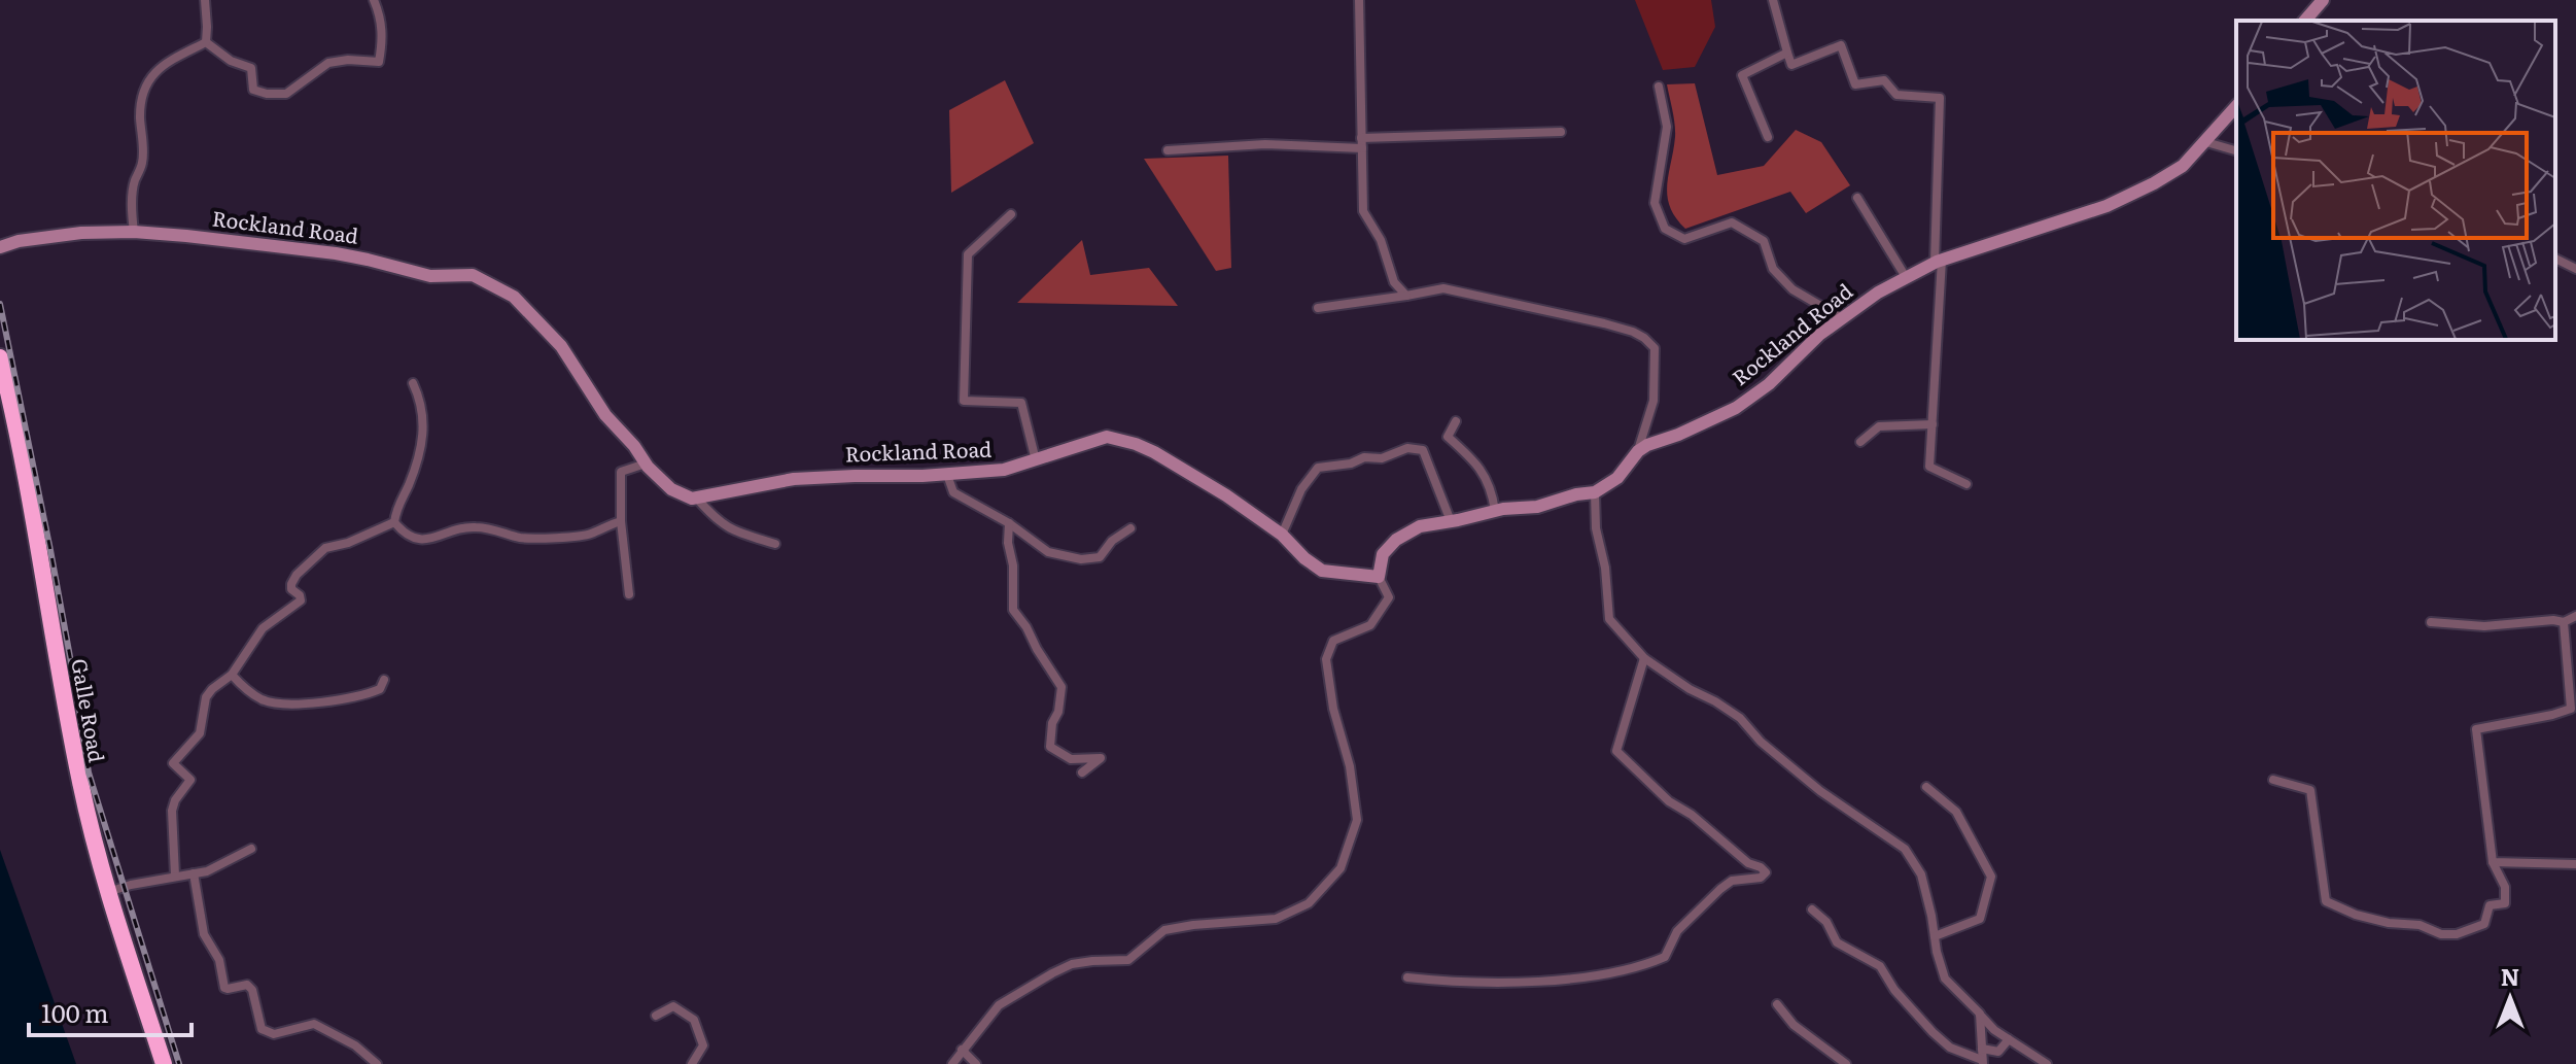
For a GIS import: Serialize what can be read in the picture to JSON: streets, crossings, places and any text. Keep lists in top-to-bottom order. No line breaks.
{"streets":{"highway":["Galle Road"],"street":["Rockland Road"]},"scale_bar":"100 m","north":"top"}
